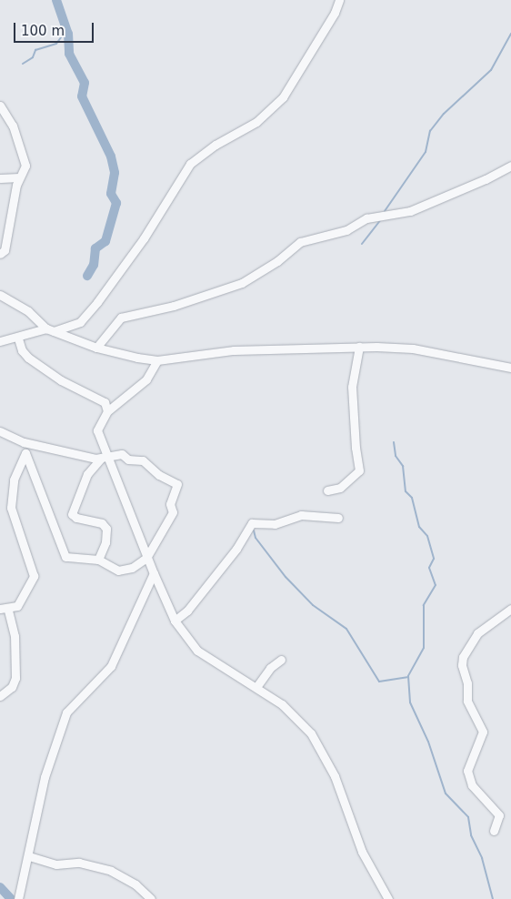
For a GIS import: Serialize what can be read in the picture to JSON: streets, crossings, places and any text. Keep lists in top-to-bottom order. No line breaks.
{"scale_bar":"100 m"}
